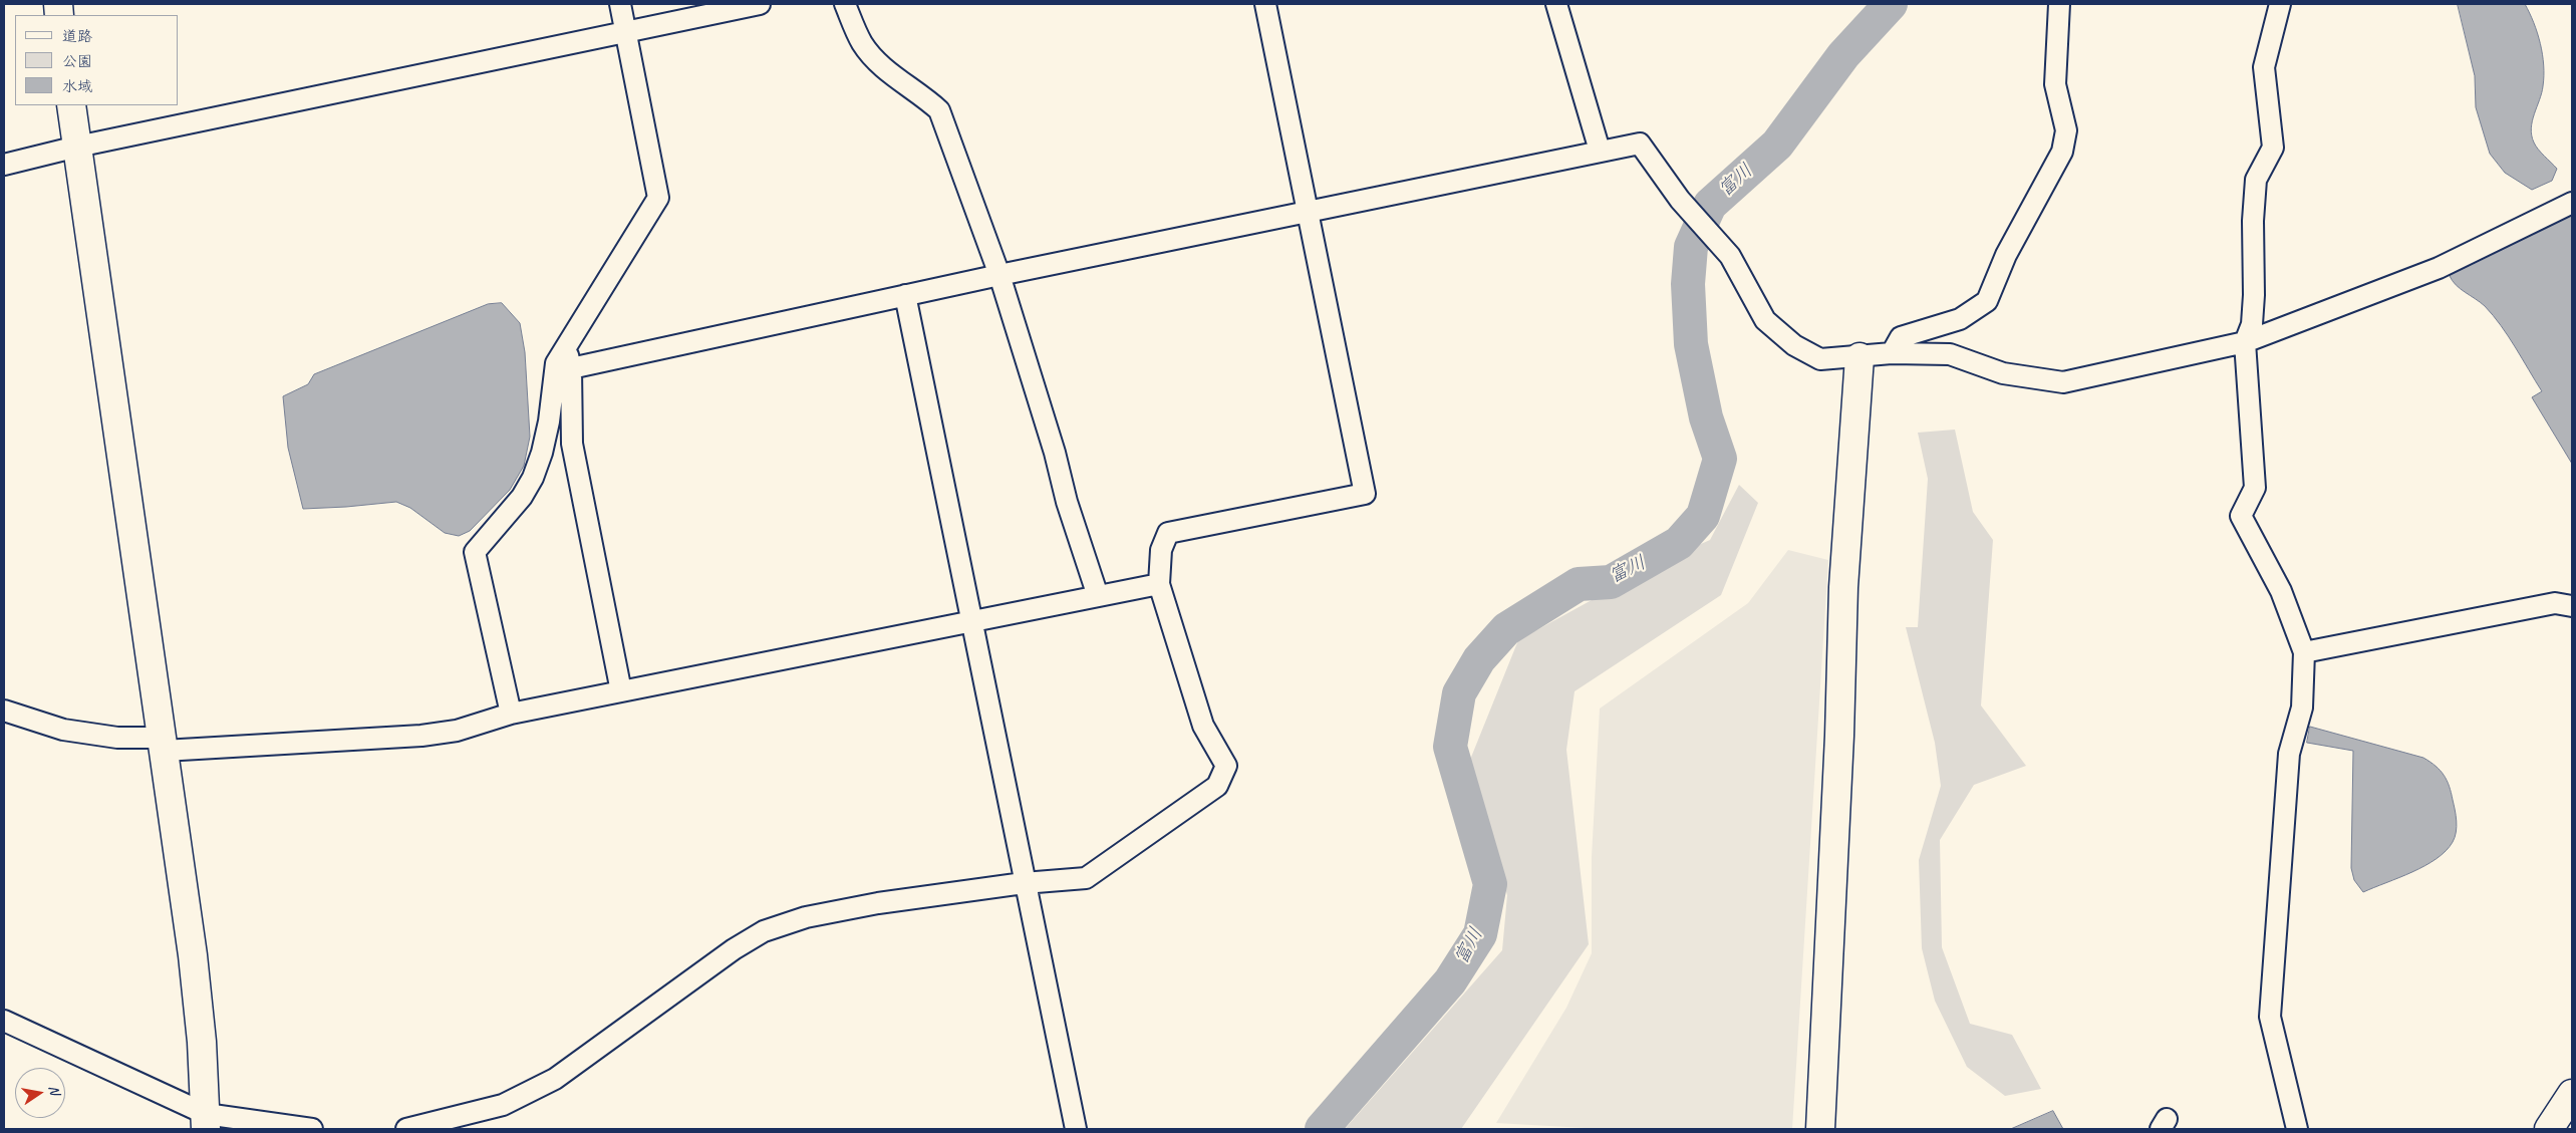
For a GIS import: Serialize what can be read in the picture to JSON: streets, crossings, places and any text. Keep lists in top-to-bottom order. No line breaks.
{"water":["富川"],"legend":["道路","公園","水域"],"north":"right"}
